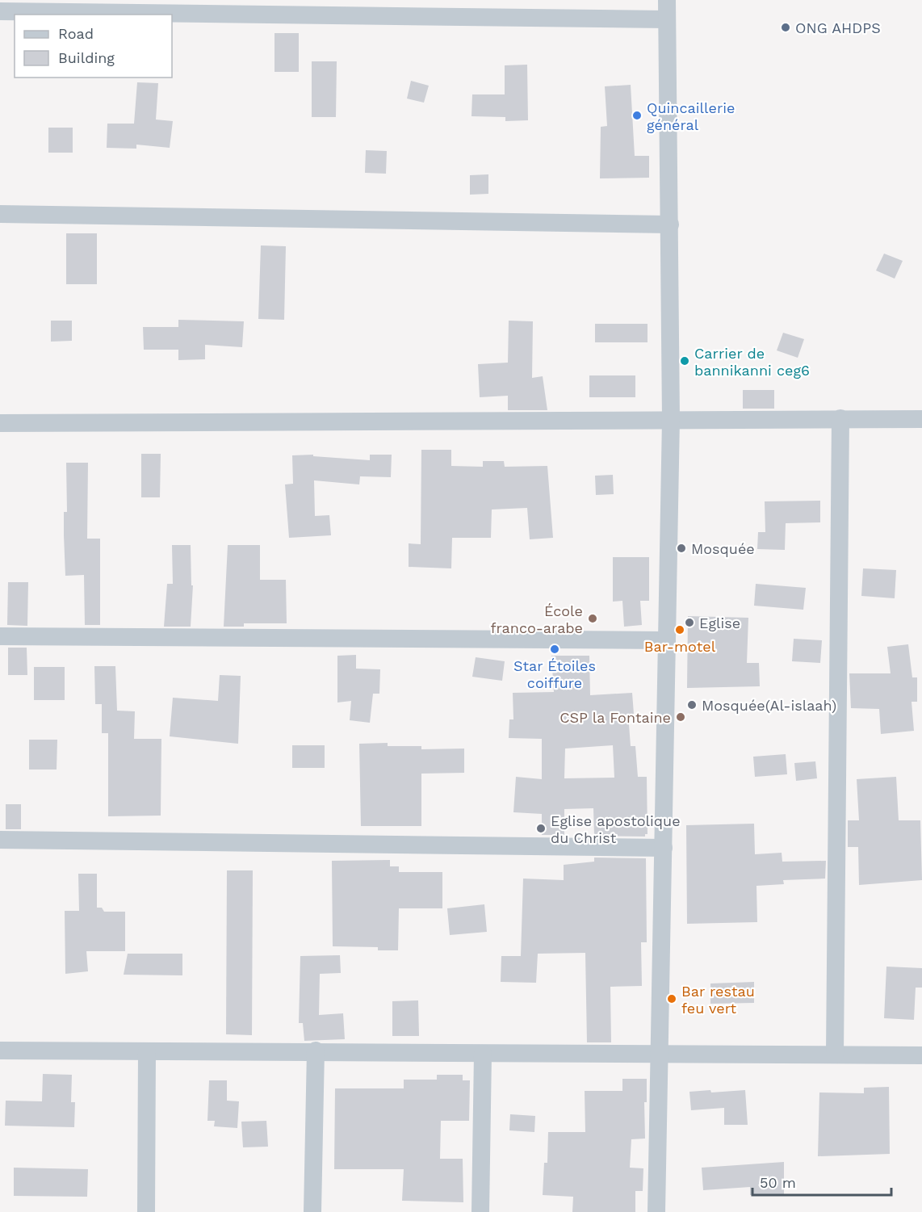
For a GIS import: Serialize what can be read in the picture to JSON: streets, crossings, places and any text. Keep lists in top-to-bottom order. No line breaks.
{"places":["ONG AHDPS","Quincaillerie général","Carrier de bannikanni ceg6","Mosquée","École franco-arabe","Eglise","Bar-motel","Star Étoiles coiffure","Mosquée(Al-islaah)","CSP la Fontaine","Eglise apostolique du Christ","Bar restau feu vert"],"legend":["Road","Building"],"scale_bar":"50 m"}
